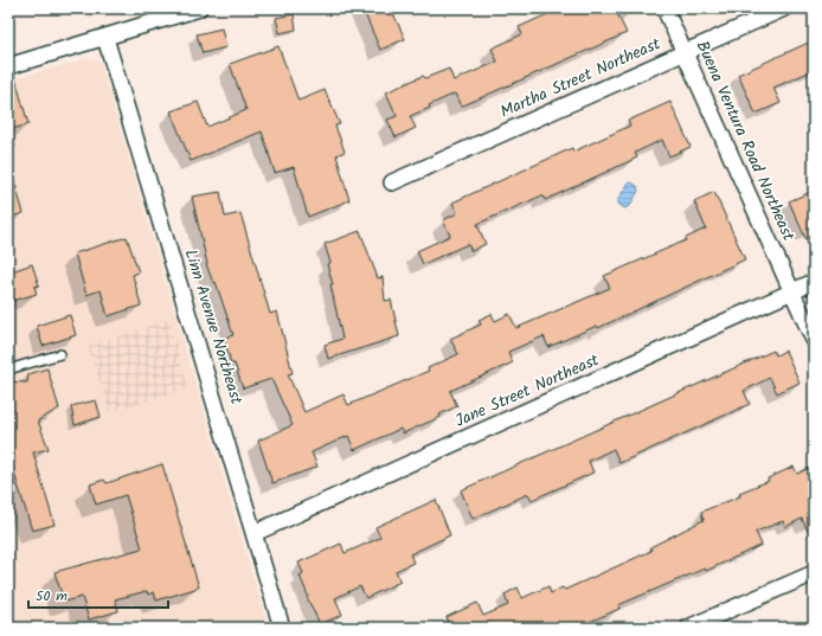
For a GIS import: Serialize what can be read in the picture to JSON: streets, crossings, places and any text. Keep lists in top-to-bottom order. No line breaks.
{"streets":{"street":["Martha Street Northeast","Buena Ventura Road Northeast","Linn Avenue Northeast","Jane Street Northeast"]},"crossings":[["Martha Street Northeast","Buena Ventura Road Northeast"],["Buena Ventura Road Northeast","Jane Street Northeast"],["Linn Avenue Northeast","Jane Street Northeast"]],"scale_bar":"50 m"}
